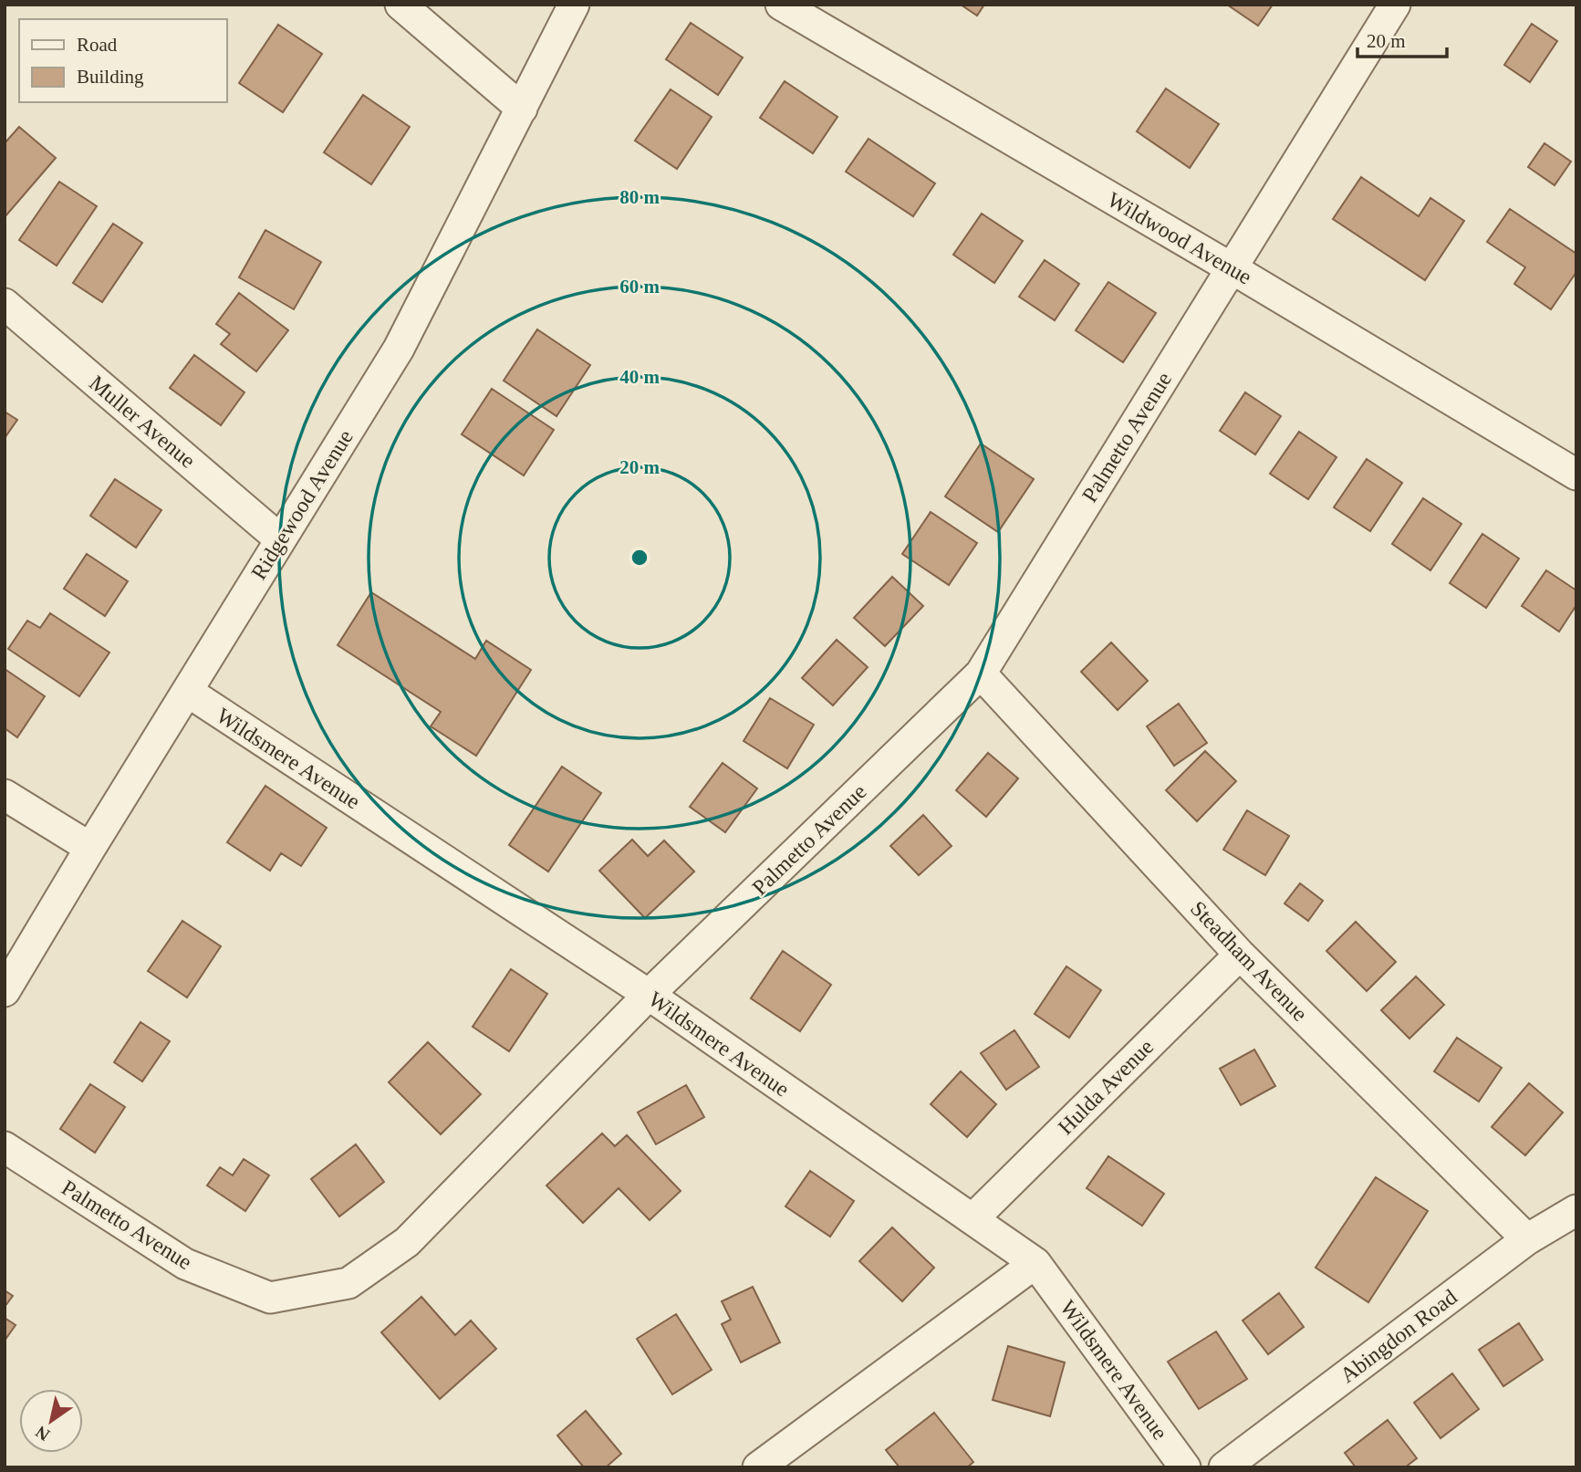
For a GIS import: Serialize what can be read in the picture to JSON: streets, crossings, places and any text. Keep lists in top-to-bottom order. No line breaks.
{"streets":{"street":["Wildwood Avenue","Muller Avenue","Palmetto Avenue","Ridgewood Avenue","Wildsmere Avenue","Steadham Avenue","Hulda Avenue","Abingdon Road"]},"crossings":[["Wildwood Avenue","Palmetto Avenue"],["Muller Avenue","Ridgewood Avenue"],["Palmetto Avenue","Wildsmere Avenue"],["Palmetto Avenue","Steadham Avenue"],["Ridgewood Avenue","Wildsmere Avenue"],["Wildsmere Avenue","Hulda Avenue"],["Steadham Avenue","Hulda Avenue"],["Steadham Avenue","Abingdon Road"]],"legend":["Road","Building"],"scale_bar":"20 m","north":"bottom left","rings":["80 m","60 m","40 m","20 m"]}
